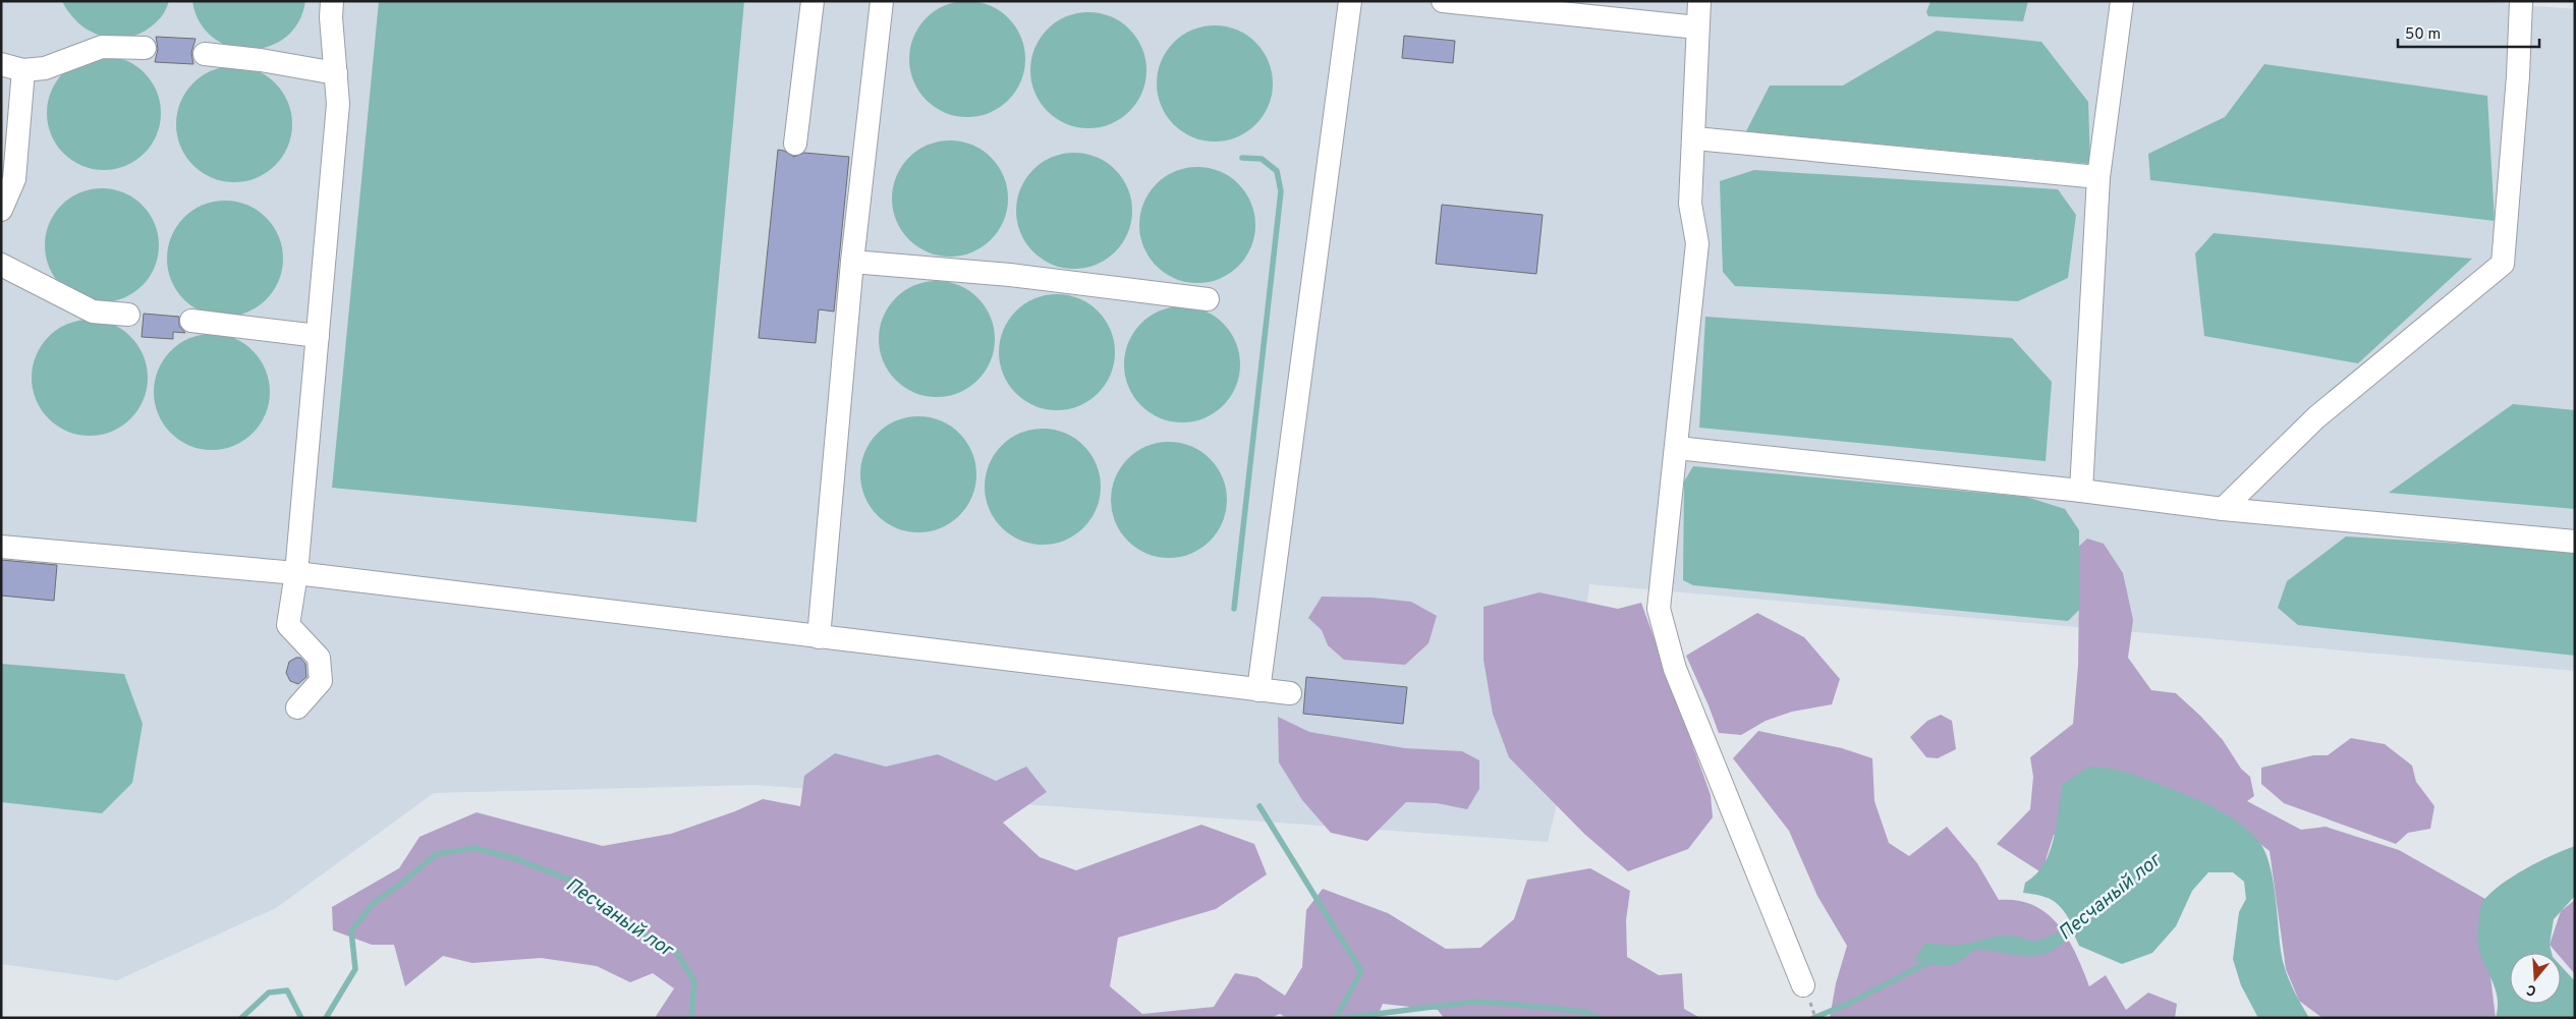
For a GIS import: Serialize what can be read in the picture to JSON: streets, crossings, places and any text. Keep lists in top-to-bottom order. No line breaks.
{"water":["Песчаный лог"],"scale_bar":"50 m","north":"bottom"}
